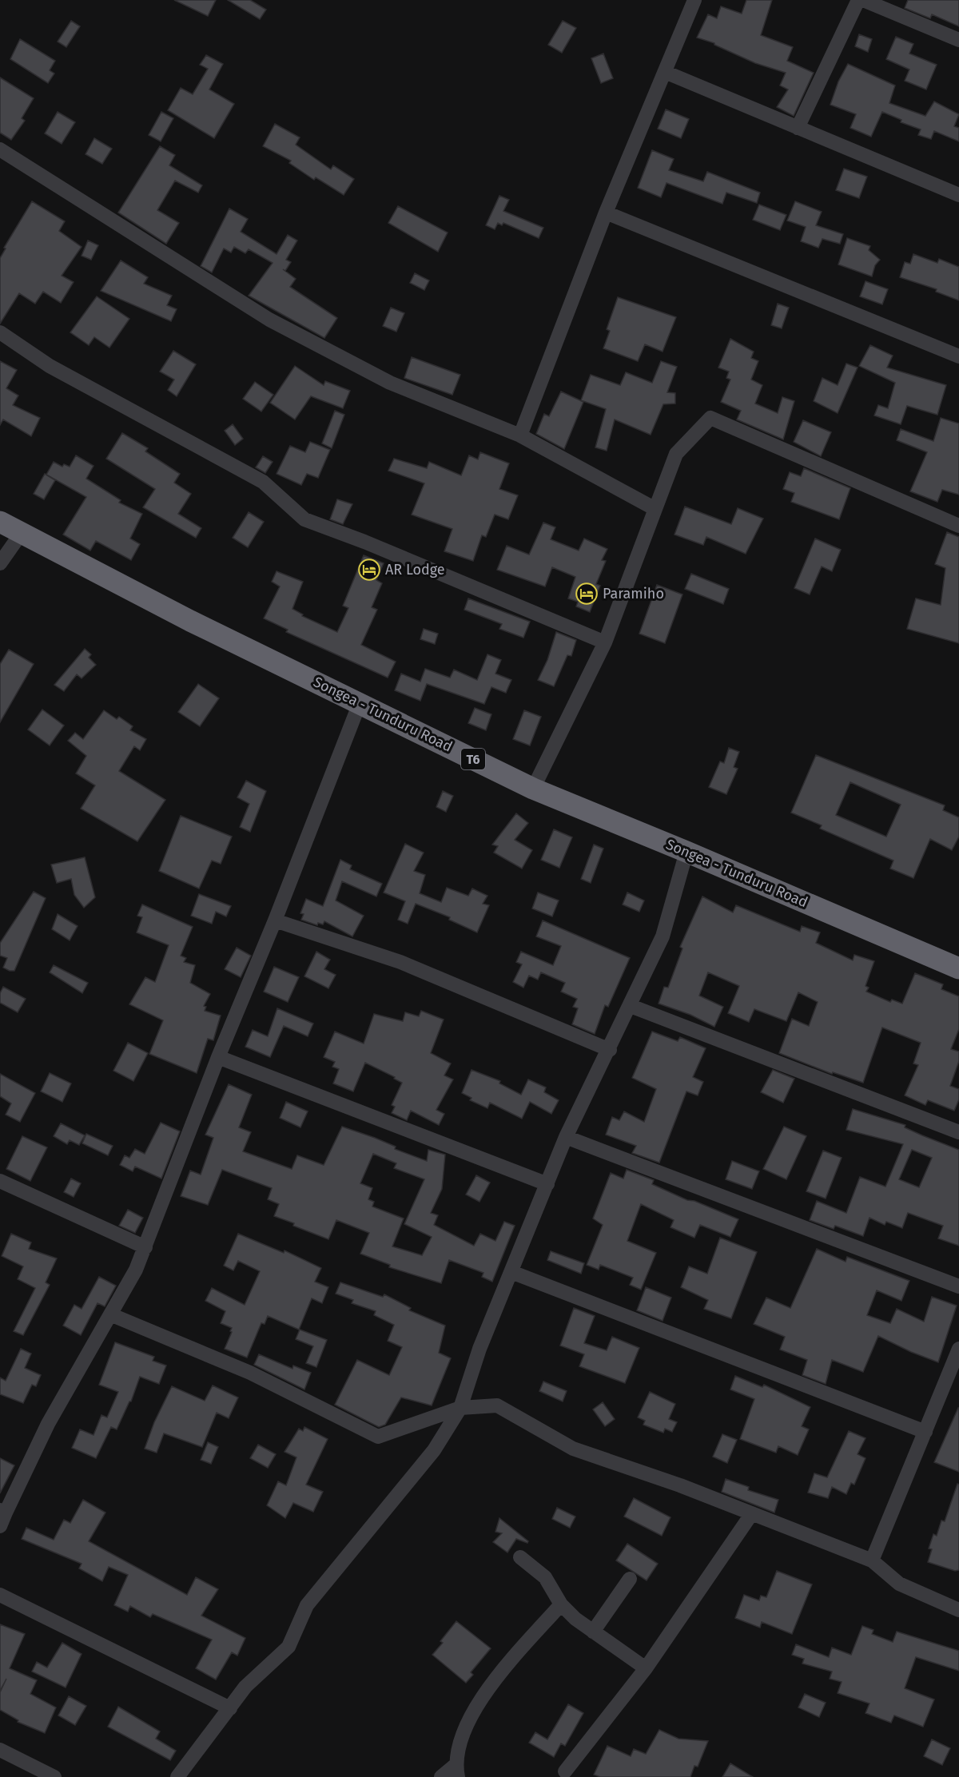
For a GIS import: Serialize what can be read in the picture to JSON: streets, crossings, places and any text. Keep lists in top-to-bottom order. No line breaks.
{"streets":{"highway":["Songea - Tunduru Road","T6"]},"places":{"hotel":["AR Lodge","Paramiho"]}}
